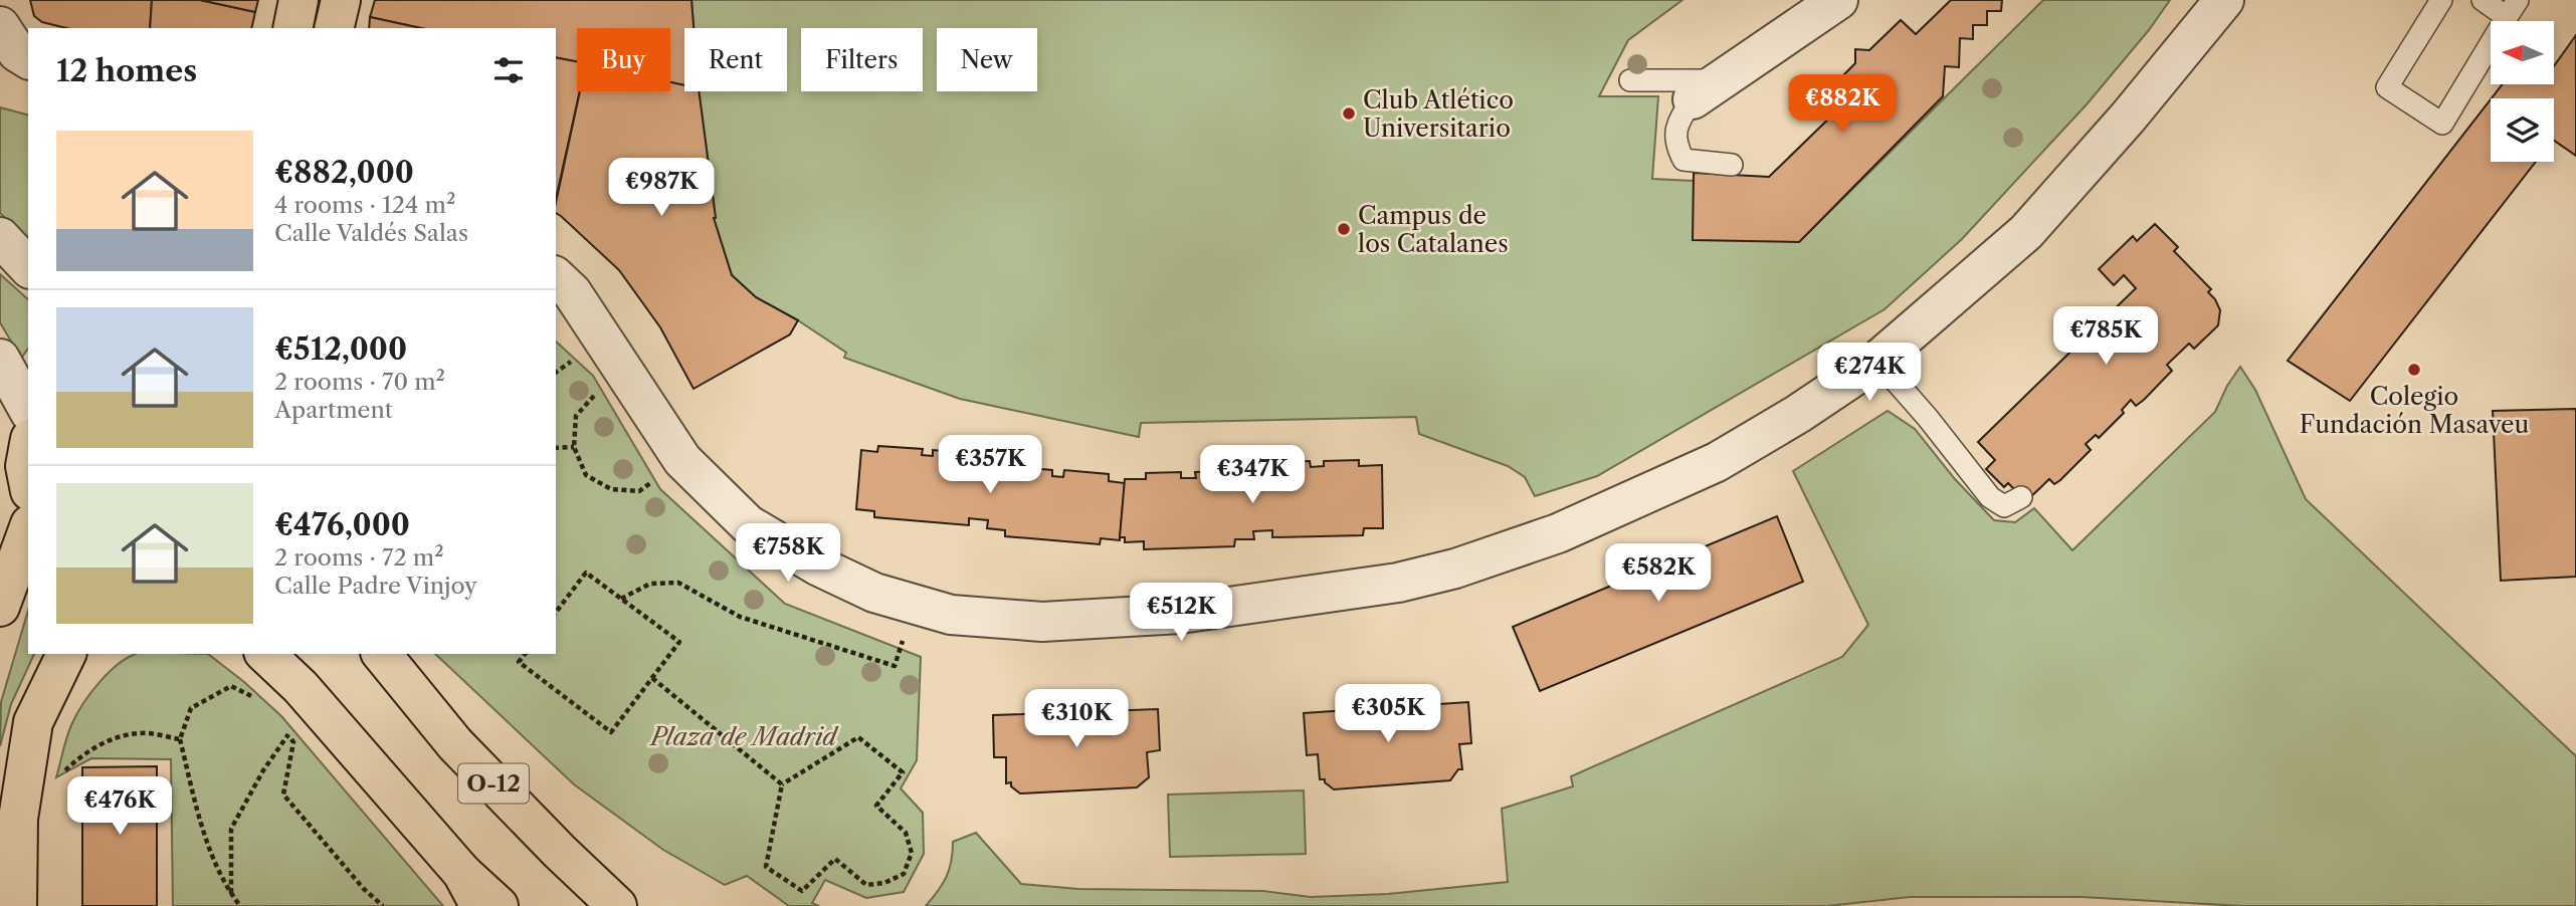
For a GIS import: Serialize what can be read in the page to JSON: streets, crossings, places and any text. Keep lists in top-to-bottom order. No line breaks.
{"streets":{"highway":["O-12"]},"parks":["Plaza de Madrid"],"places":["Club Atlético Universitario","Campus de los Catalanes","Colegio Fundación Masaveu"],"north":"left","page":{"chip":["Buy","Rent","Filters","New"],"heading":"12 homes","price":["€882K","€987K","€785K","€274K","€357K","€347K","€758K","€582K","€512K","€305K","€310K","€476K"],"list":[{"name":"€882,000","note":"4 rooms · 124 m² · Calle Valdés Salas"},{"name":"€512,000","note":"2 rooms · 70 m² · Apartment"},{"name":"€476,000","note":"2 rooms · 72 m² · Calle Padre Vinjoy"}]}}
